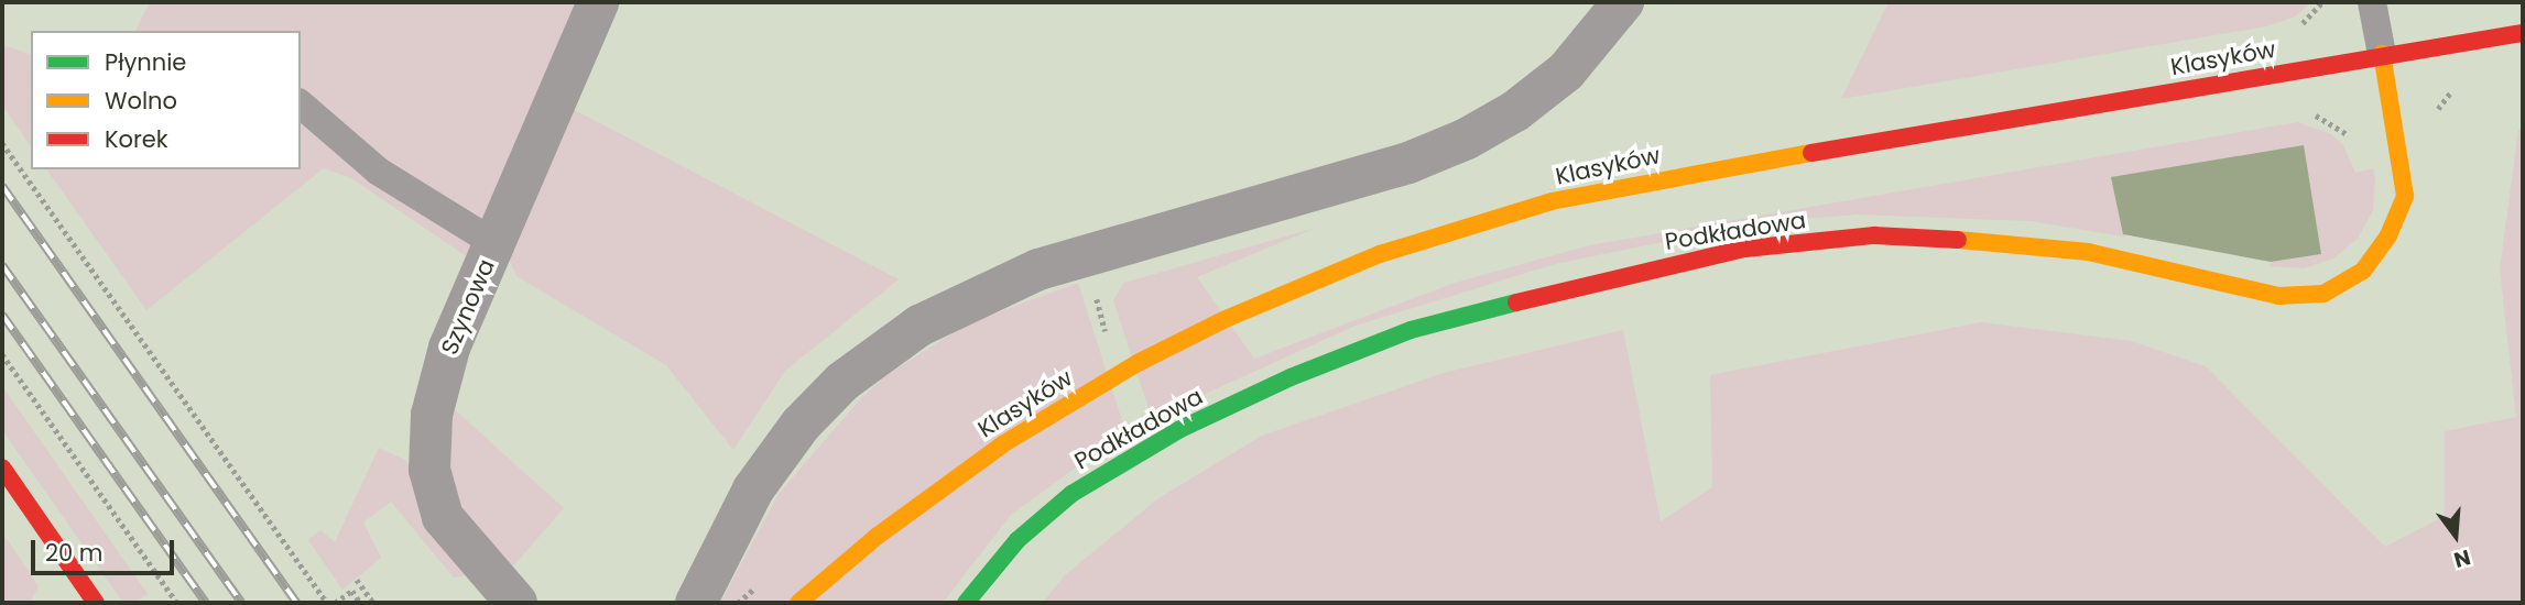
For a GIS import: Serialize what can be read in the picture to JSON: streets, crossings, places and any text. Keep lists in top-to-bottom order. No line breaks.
{"streets":{"street":["Klasyków","Podkładowa","Szynowa"]},"crossings":[["Klasyków","Podkładowa"]],"legend":["Płynnie","Wolno","Korek"],"scale_bar":"20 m","north":"bottom"}
